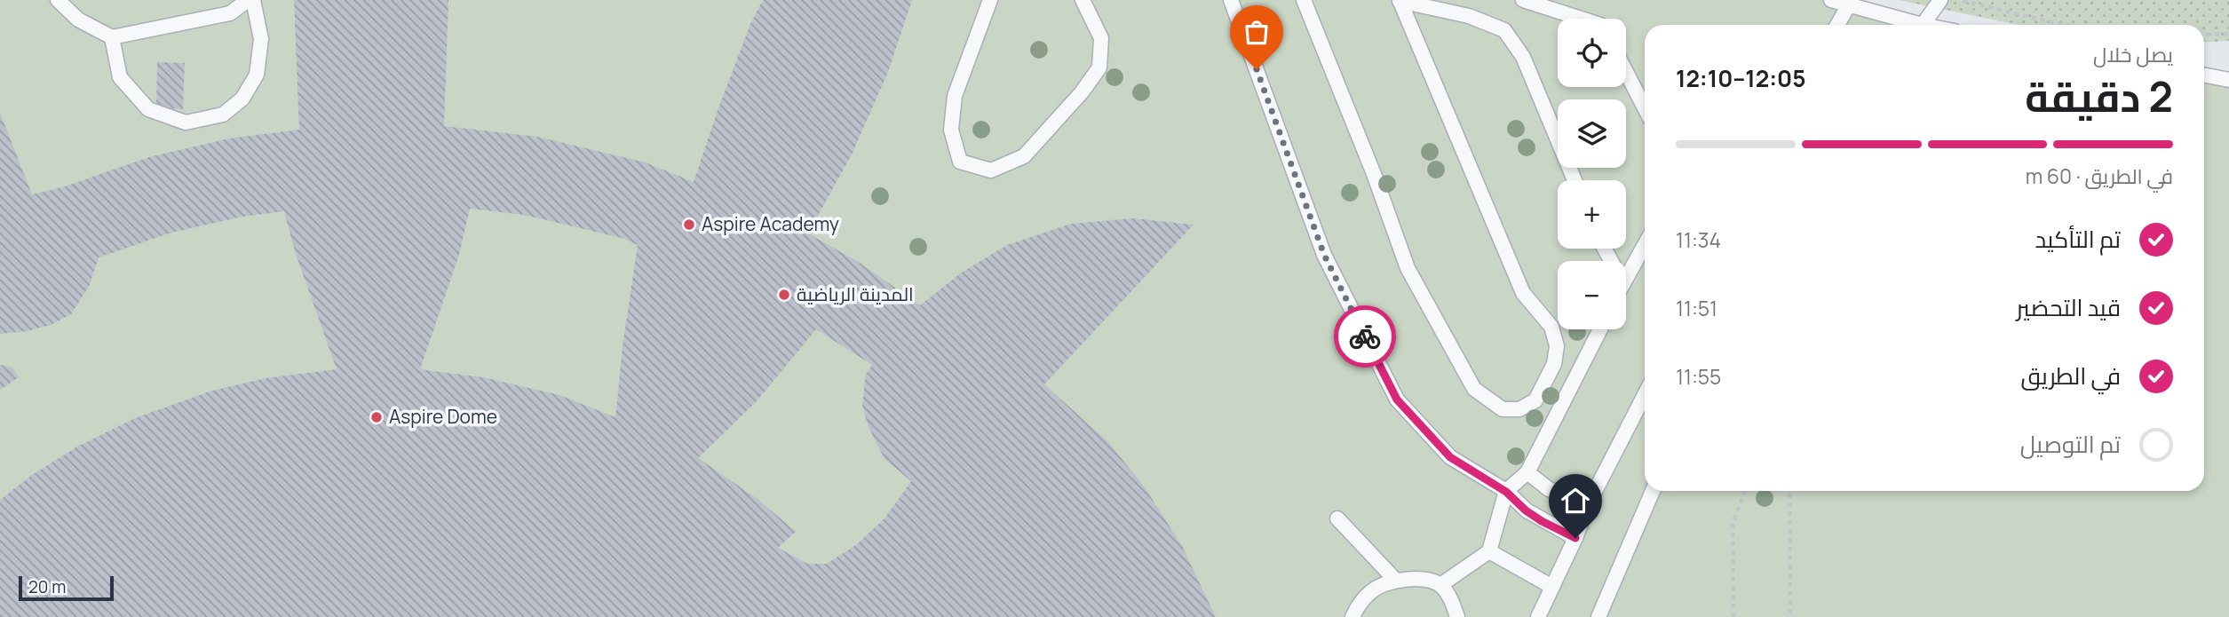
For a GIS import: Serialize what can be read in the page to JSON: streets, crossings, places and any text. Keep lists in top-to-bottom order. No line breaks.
{"places":["Aspire Academy","المدينة الرياضية","Aspire Dome"],"scale_bar":"20 m","page":{"map_buttons":["+","−"],"heading":["2 دقيقة","يصل خلال","12:05–12:10"],"bar":"في الطريق · 60 m","list":[["تم التأكيد","11:34"],["قيد التحضير","11:51"],["في الطريق","11:55"],"تم التوصيل"],"scale":"20 m"}}
